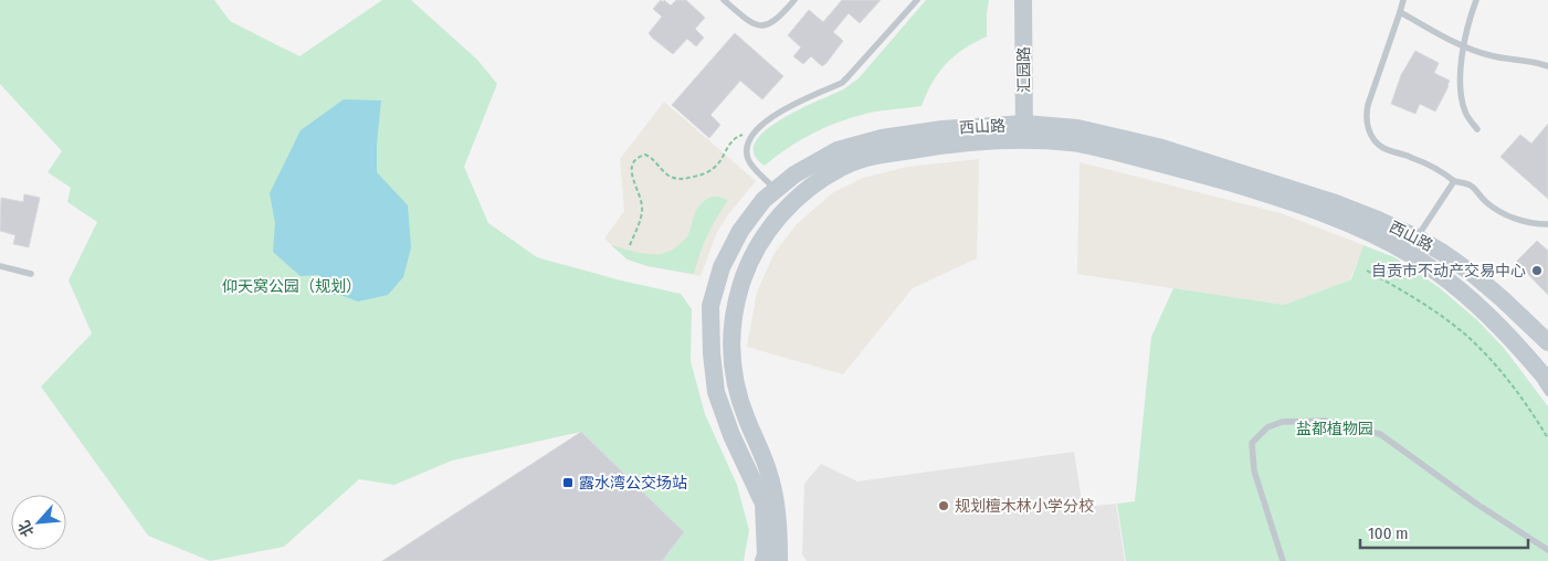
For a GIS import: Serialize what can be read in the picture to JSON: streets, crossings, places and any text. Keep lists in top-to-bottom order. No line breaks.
{"streets":{"main road":["汇园路","西山路"]},"crossings":[["汇园路","西山路"]],"parks":["仰天窝公园（规划）","盐都植物园"],"places":{"other":["自贡市不动产交易中心","规划檀木林小学分校"],"transit":["露水湾公交场站"]},"scale_bar":"100 m","north":"bottom left"}
